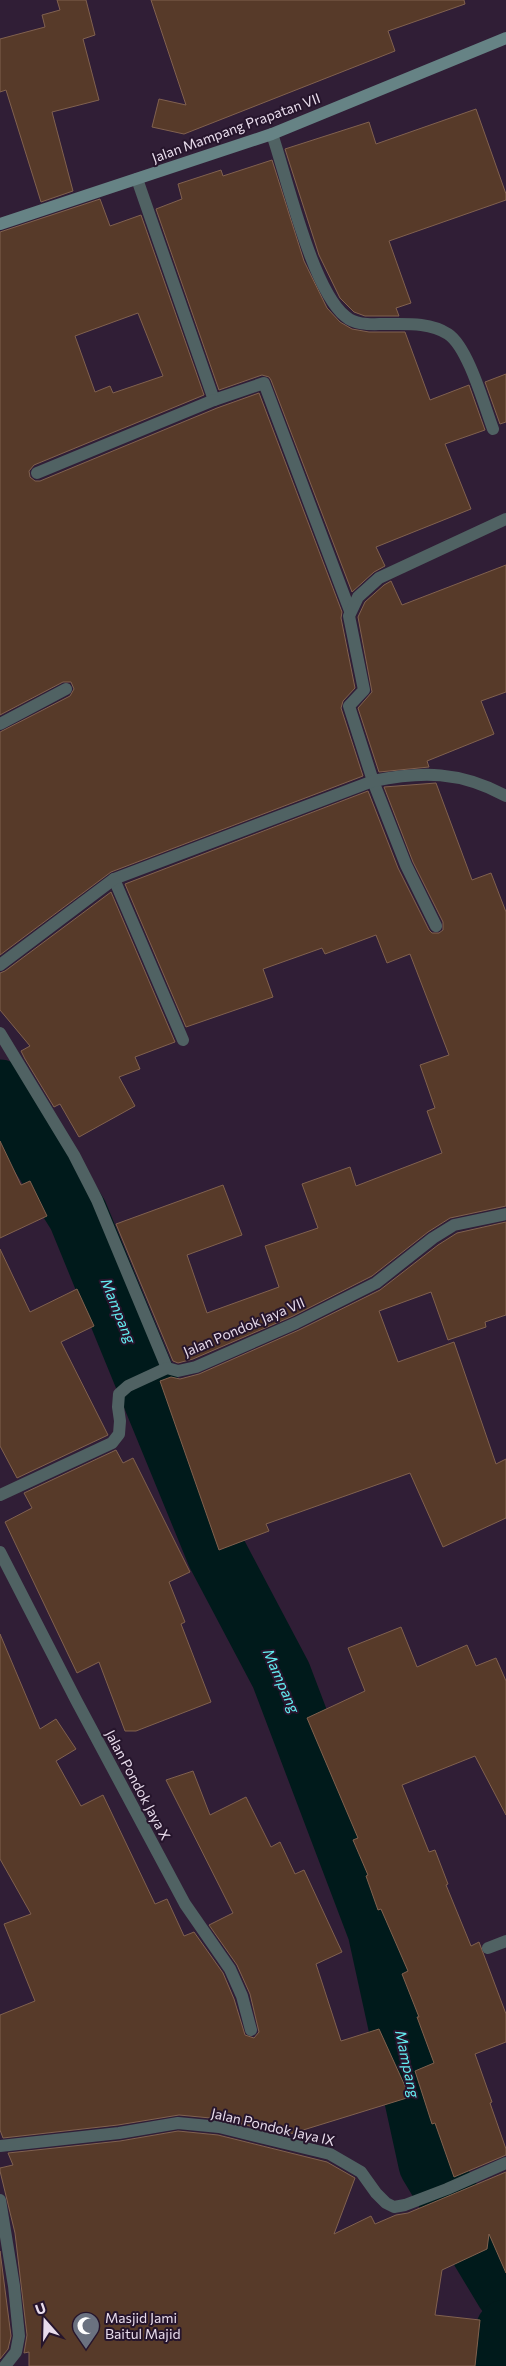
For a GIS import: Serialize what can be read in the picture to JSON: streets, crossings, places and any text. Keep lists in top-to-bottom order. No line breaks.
{"streets":{"street":["Jalan Mampang Prapatan VII","Jalan Pondok Jaya VII","Jalan Pondok Jaya X","Jalan Pondok Jaya IX"]},"water":["Mampang"],"places":{"mosque":["Masjid Jami Baitul Majid"]},"north":"top"}
